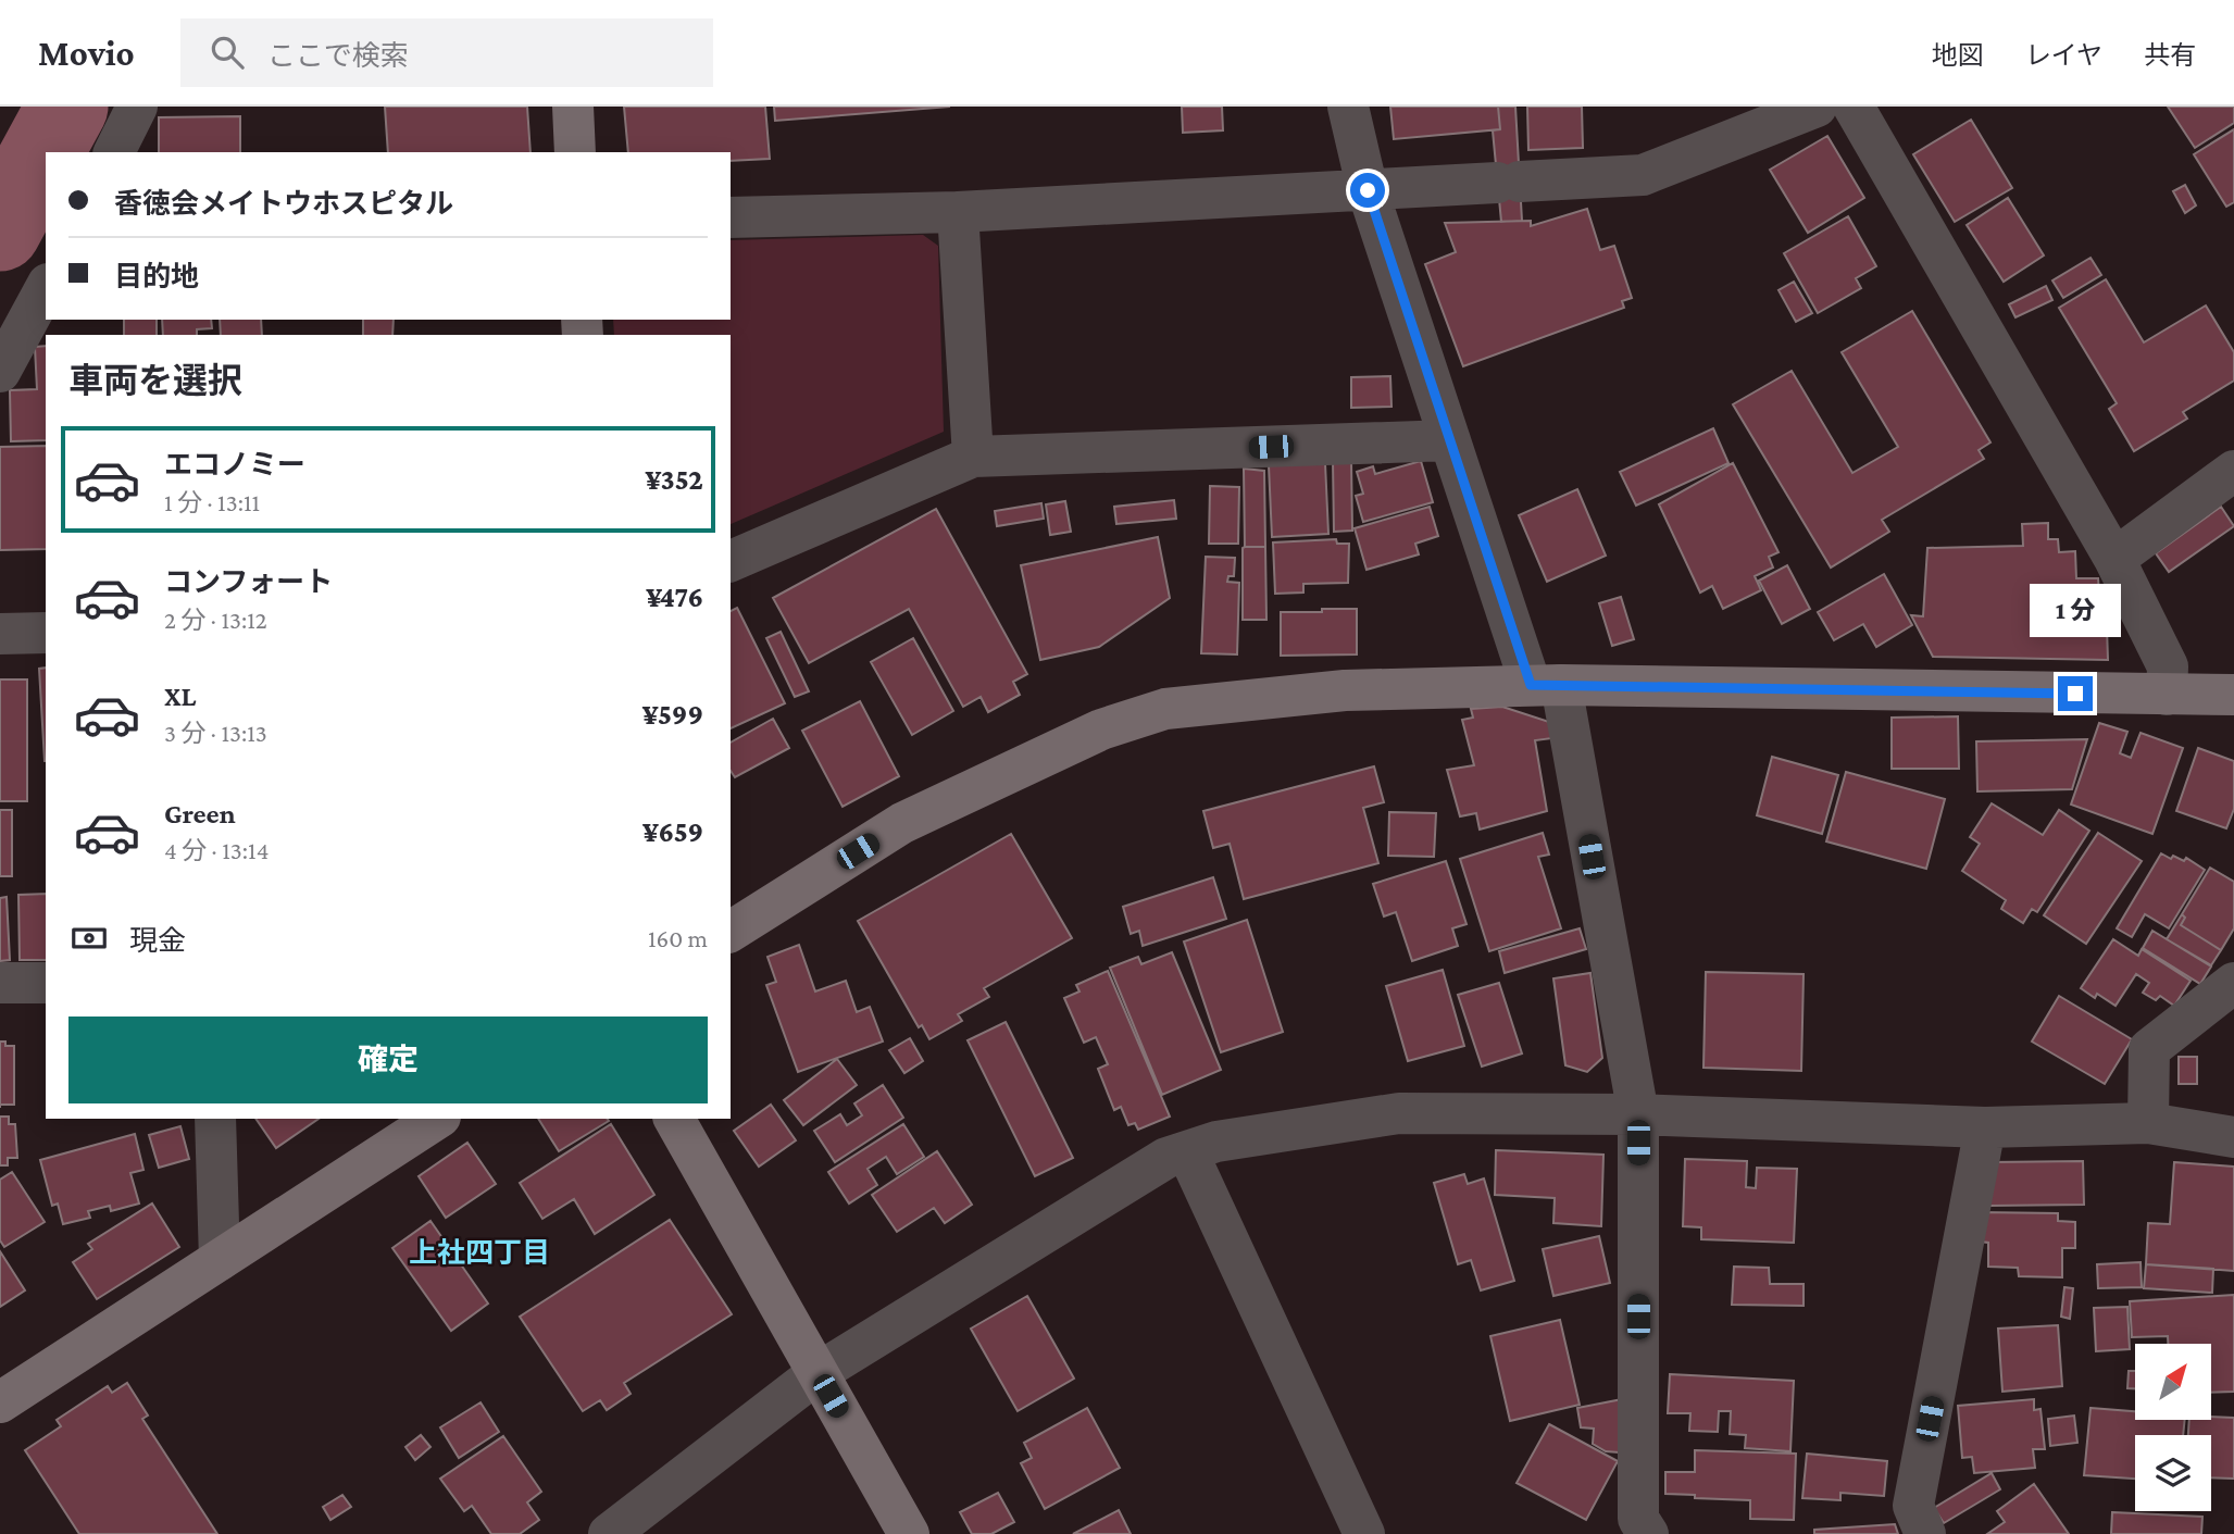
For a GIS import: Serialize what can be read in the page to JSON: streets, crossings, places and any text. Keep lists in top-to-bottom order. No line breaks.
{"districts":["上社四丁目"],"north":"top right","page":{"header":"Movio","search":"ここで検索","nav":["地図","レイヤ","共有"],"banner":["香徳会メイトウホスピタル","目的地"],"heading":"車両を選択","list":[{"name":"エコノミー","note":"1 分 · 13:11","value":"¥352"},{"name":"コンフォート","note":"2 分 · 13:12","value":"¥476"},{"name":"XL","note":"3 分 · 13:13","value":"¥599"},{"name":"Green","note":"4 分 · 13:14","value":"¥659"}],"bubble":"1 分","pay":["現金","160 m"],"buttons":"確定"}}
